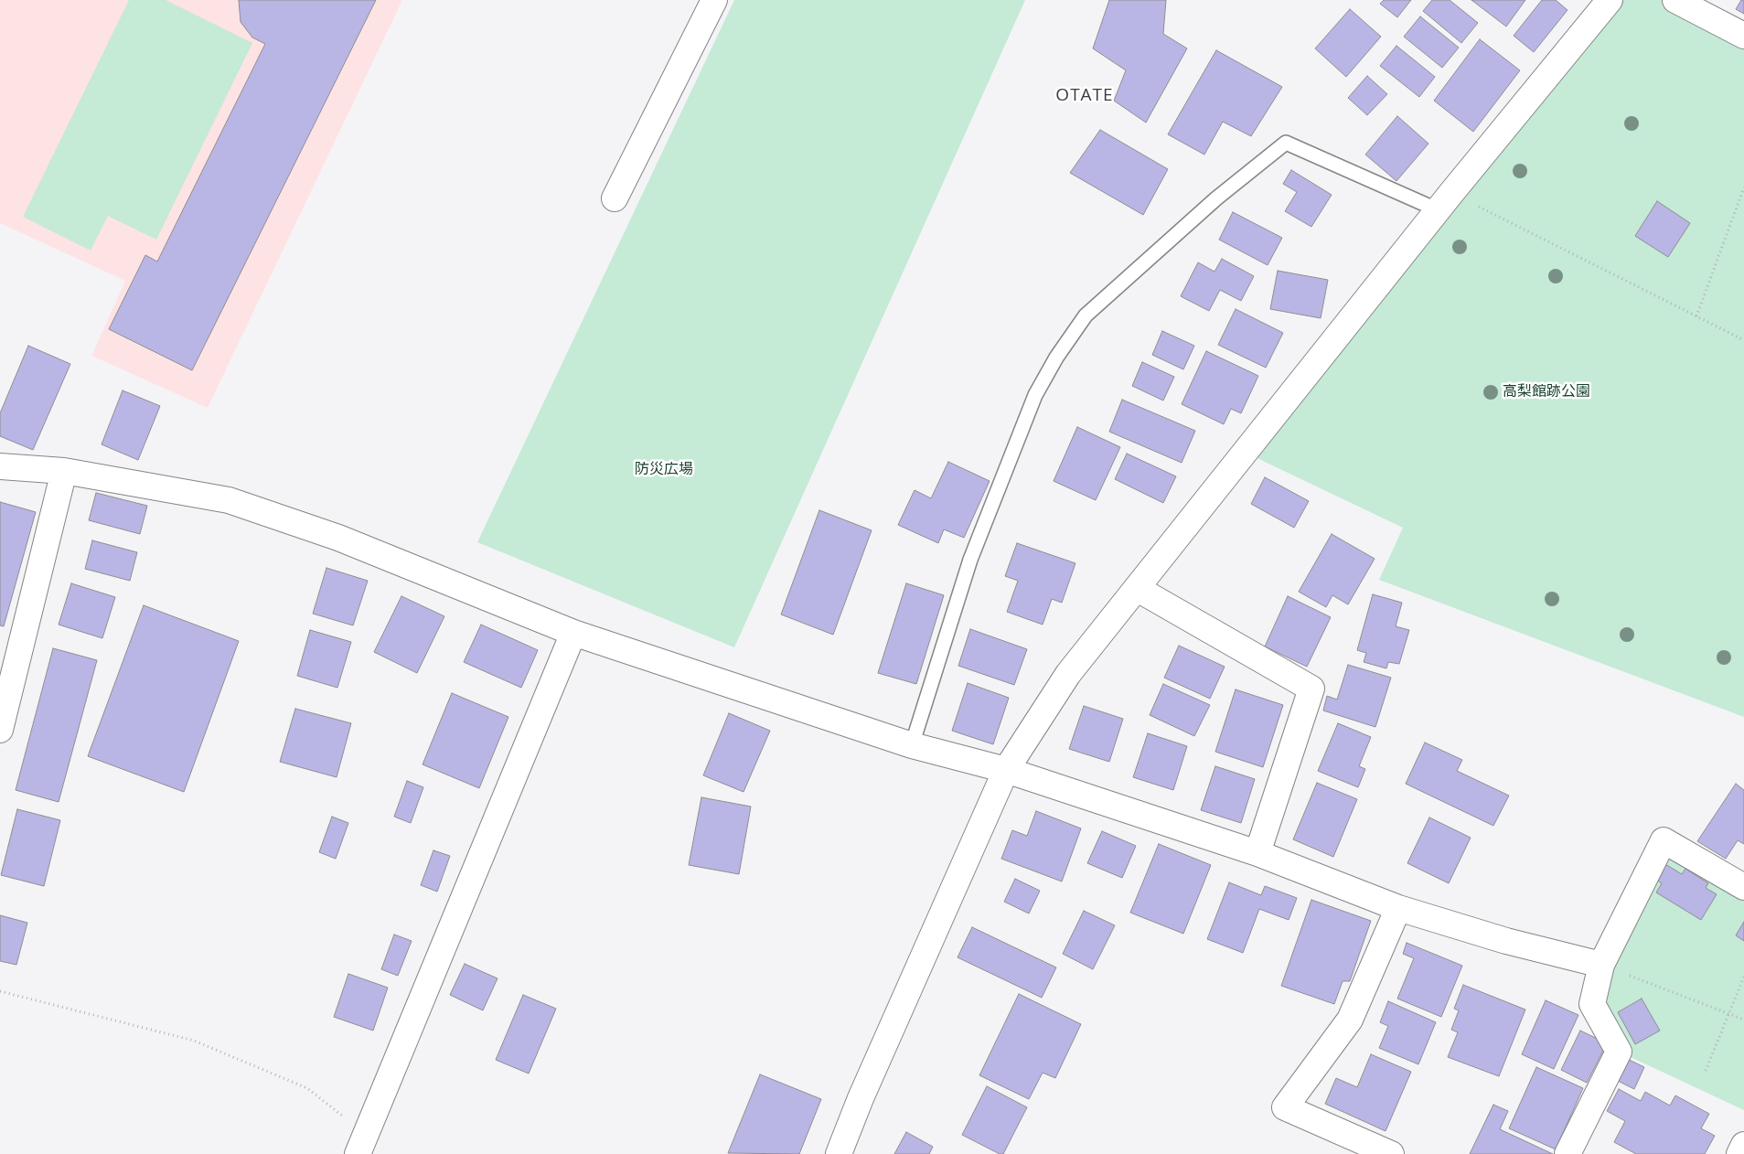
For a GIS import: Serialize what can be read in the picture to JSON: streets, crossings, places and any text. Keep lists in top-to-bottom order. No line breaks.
{"districts":["OTATE"],"parks":["高梨館跡公園","防災広場"]}
